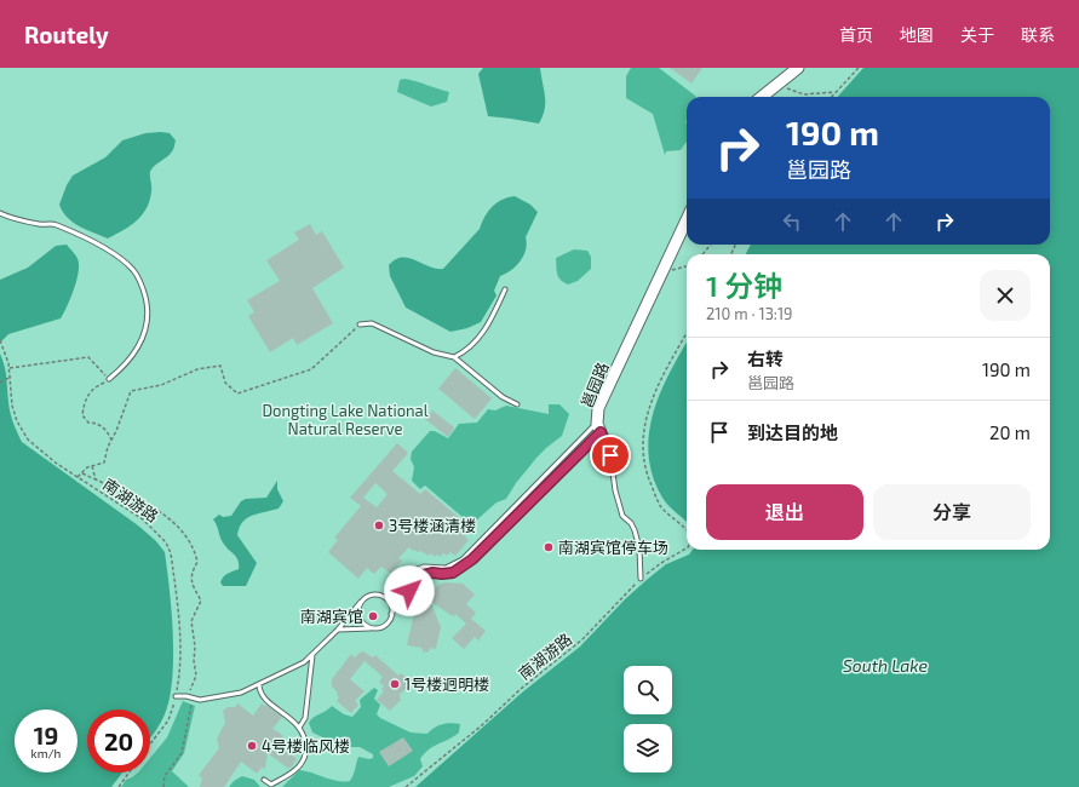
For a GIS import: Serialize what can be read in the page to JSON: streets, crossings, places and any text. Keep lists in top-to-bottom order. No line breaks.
{"streets":{"street":["邕园路"],"path":["南湖游路"]},"crossings":[["邕园路","南湖游路"]],"water":["South Lake"],"parks":["Dongting Lake National Natural Reserve"],"places":["3号楼涵清楼","南湖宾馆停车场","南湖宾馆","1号楼迥明楼","4号楼临风楼"],"page":{"header":"Routely","nav":["首页","地图","关于","联系"],"turn":["190 m","邕园路"],"heading":["1 分钟","210 m · 13:19"],"list":[{"name":"右转","note":"邕园路","value":"190 m"},{"name":"到达目的地","value":"20 m"}],"buttons":["退出","分享"],"speed":"19 km/h","limit":"20"}}
